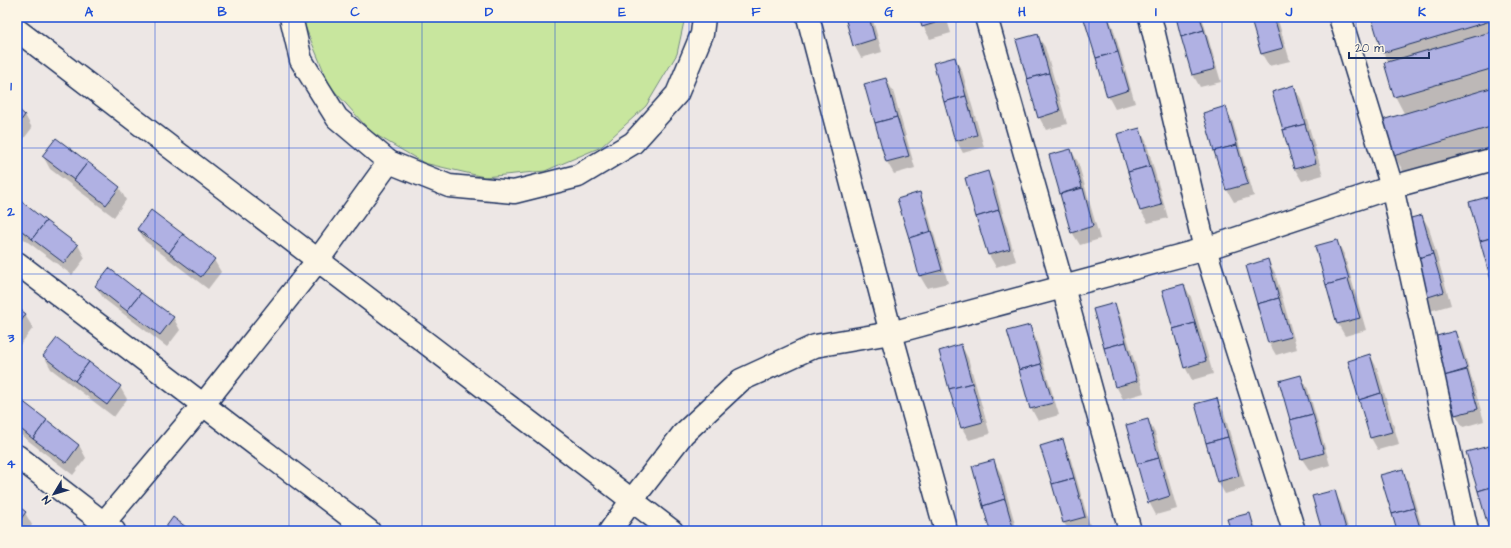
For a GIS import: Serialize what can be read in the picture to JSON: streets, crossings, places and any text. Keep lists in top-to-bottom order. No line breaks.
{"scale_bar":"20 m","north":"bottom left","grid":{"columns":["A","B","C","D","E","F","G","H","I","J","K"],"rows":["1","2","3","4"]}}
